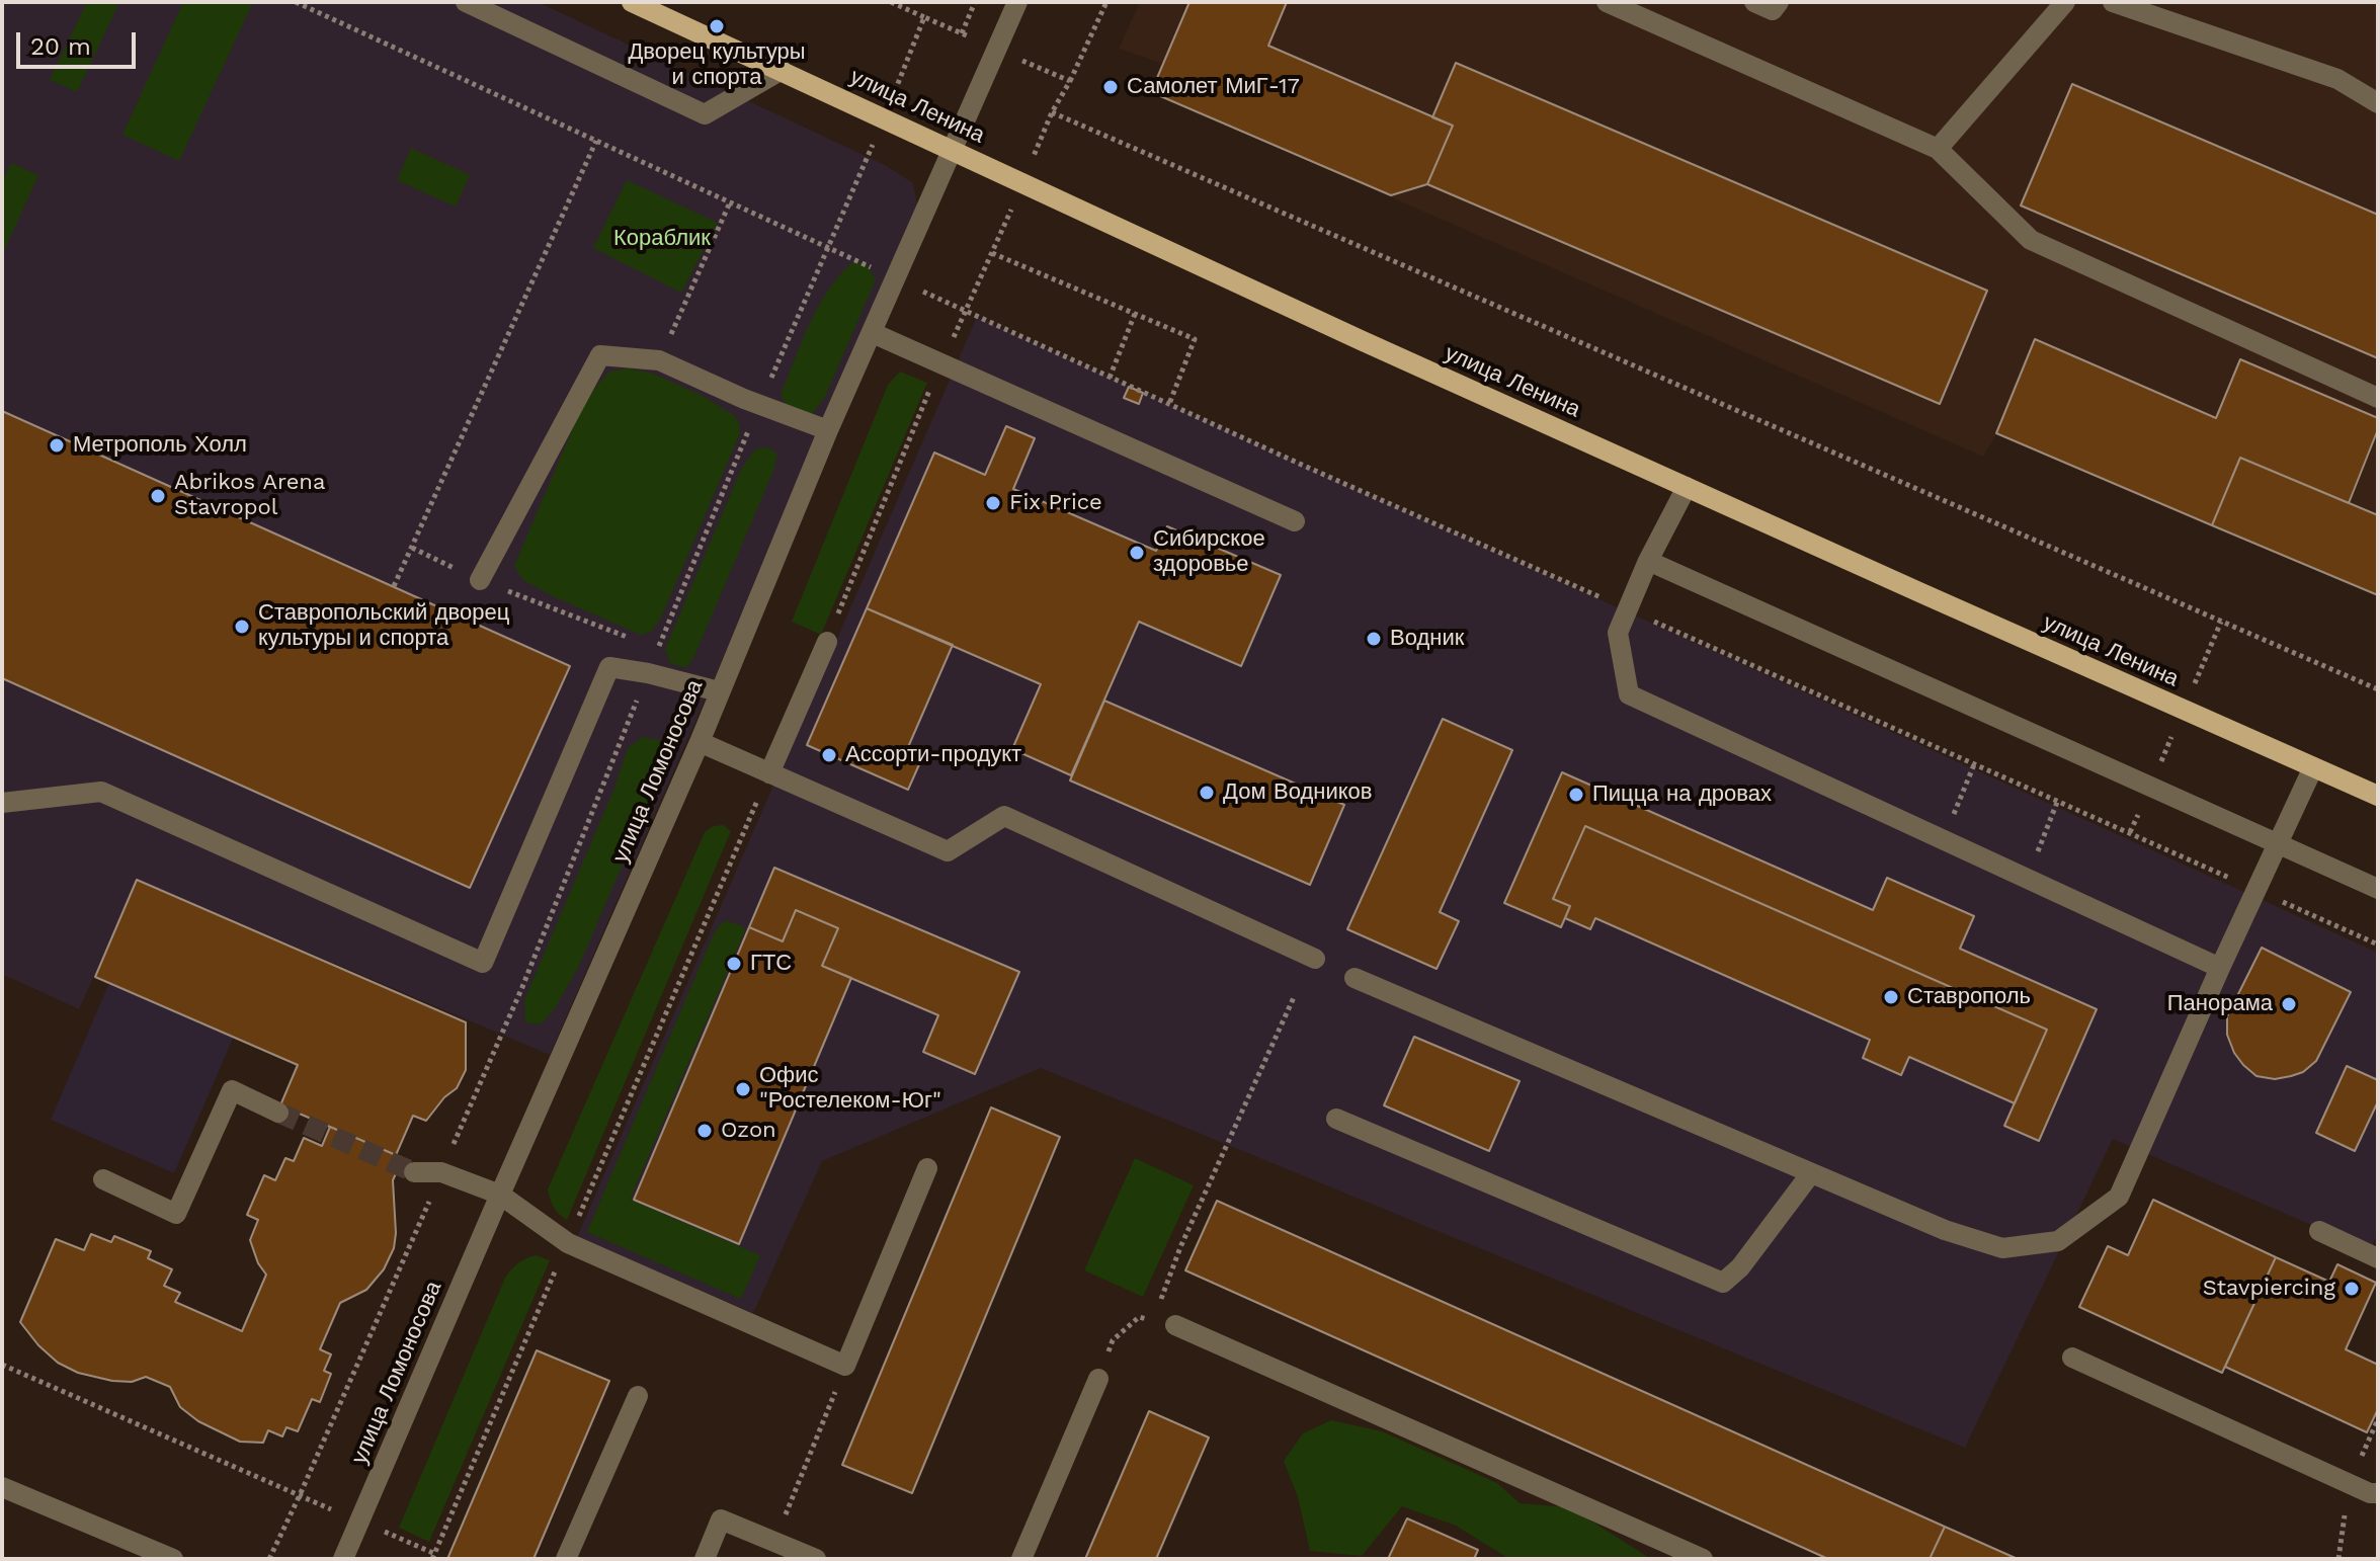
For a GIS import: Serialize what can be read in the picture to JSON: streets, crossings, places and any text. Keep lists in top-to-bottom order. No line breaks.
{"streets":{"main road":["улица Ленина"],"street":["улица Ломоносова"]},"crossings":[["улица Ленина","улица Ломоносова"]],"parks":["Кораблик"],"places":["Дворец культуры и спорта","Самолет МиГ-17","Метрополь Холл","Abrikos Arena Stavropol","Fix Price","Сибирское здоровье","Ставропольский дворец культуры и спорта","Водник","Ассорти-продукт","Дом Водников","Пицца на дровах","ГТС","Ставрополь","Панорама","Офис \"Ростелеком-Юг\"","Ozon","Stavpiercing"],"scale_bar":"20 m"}
